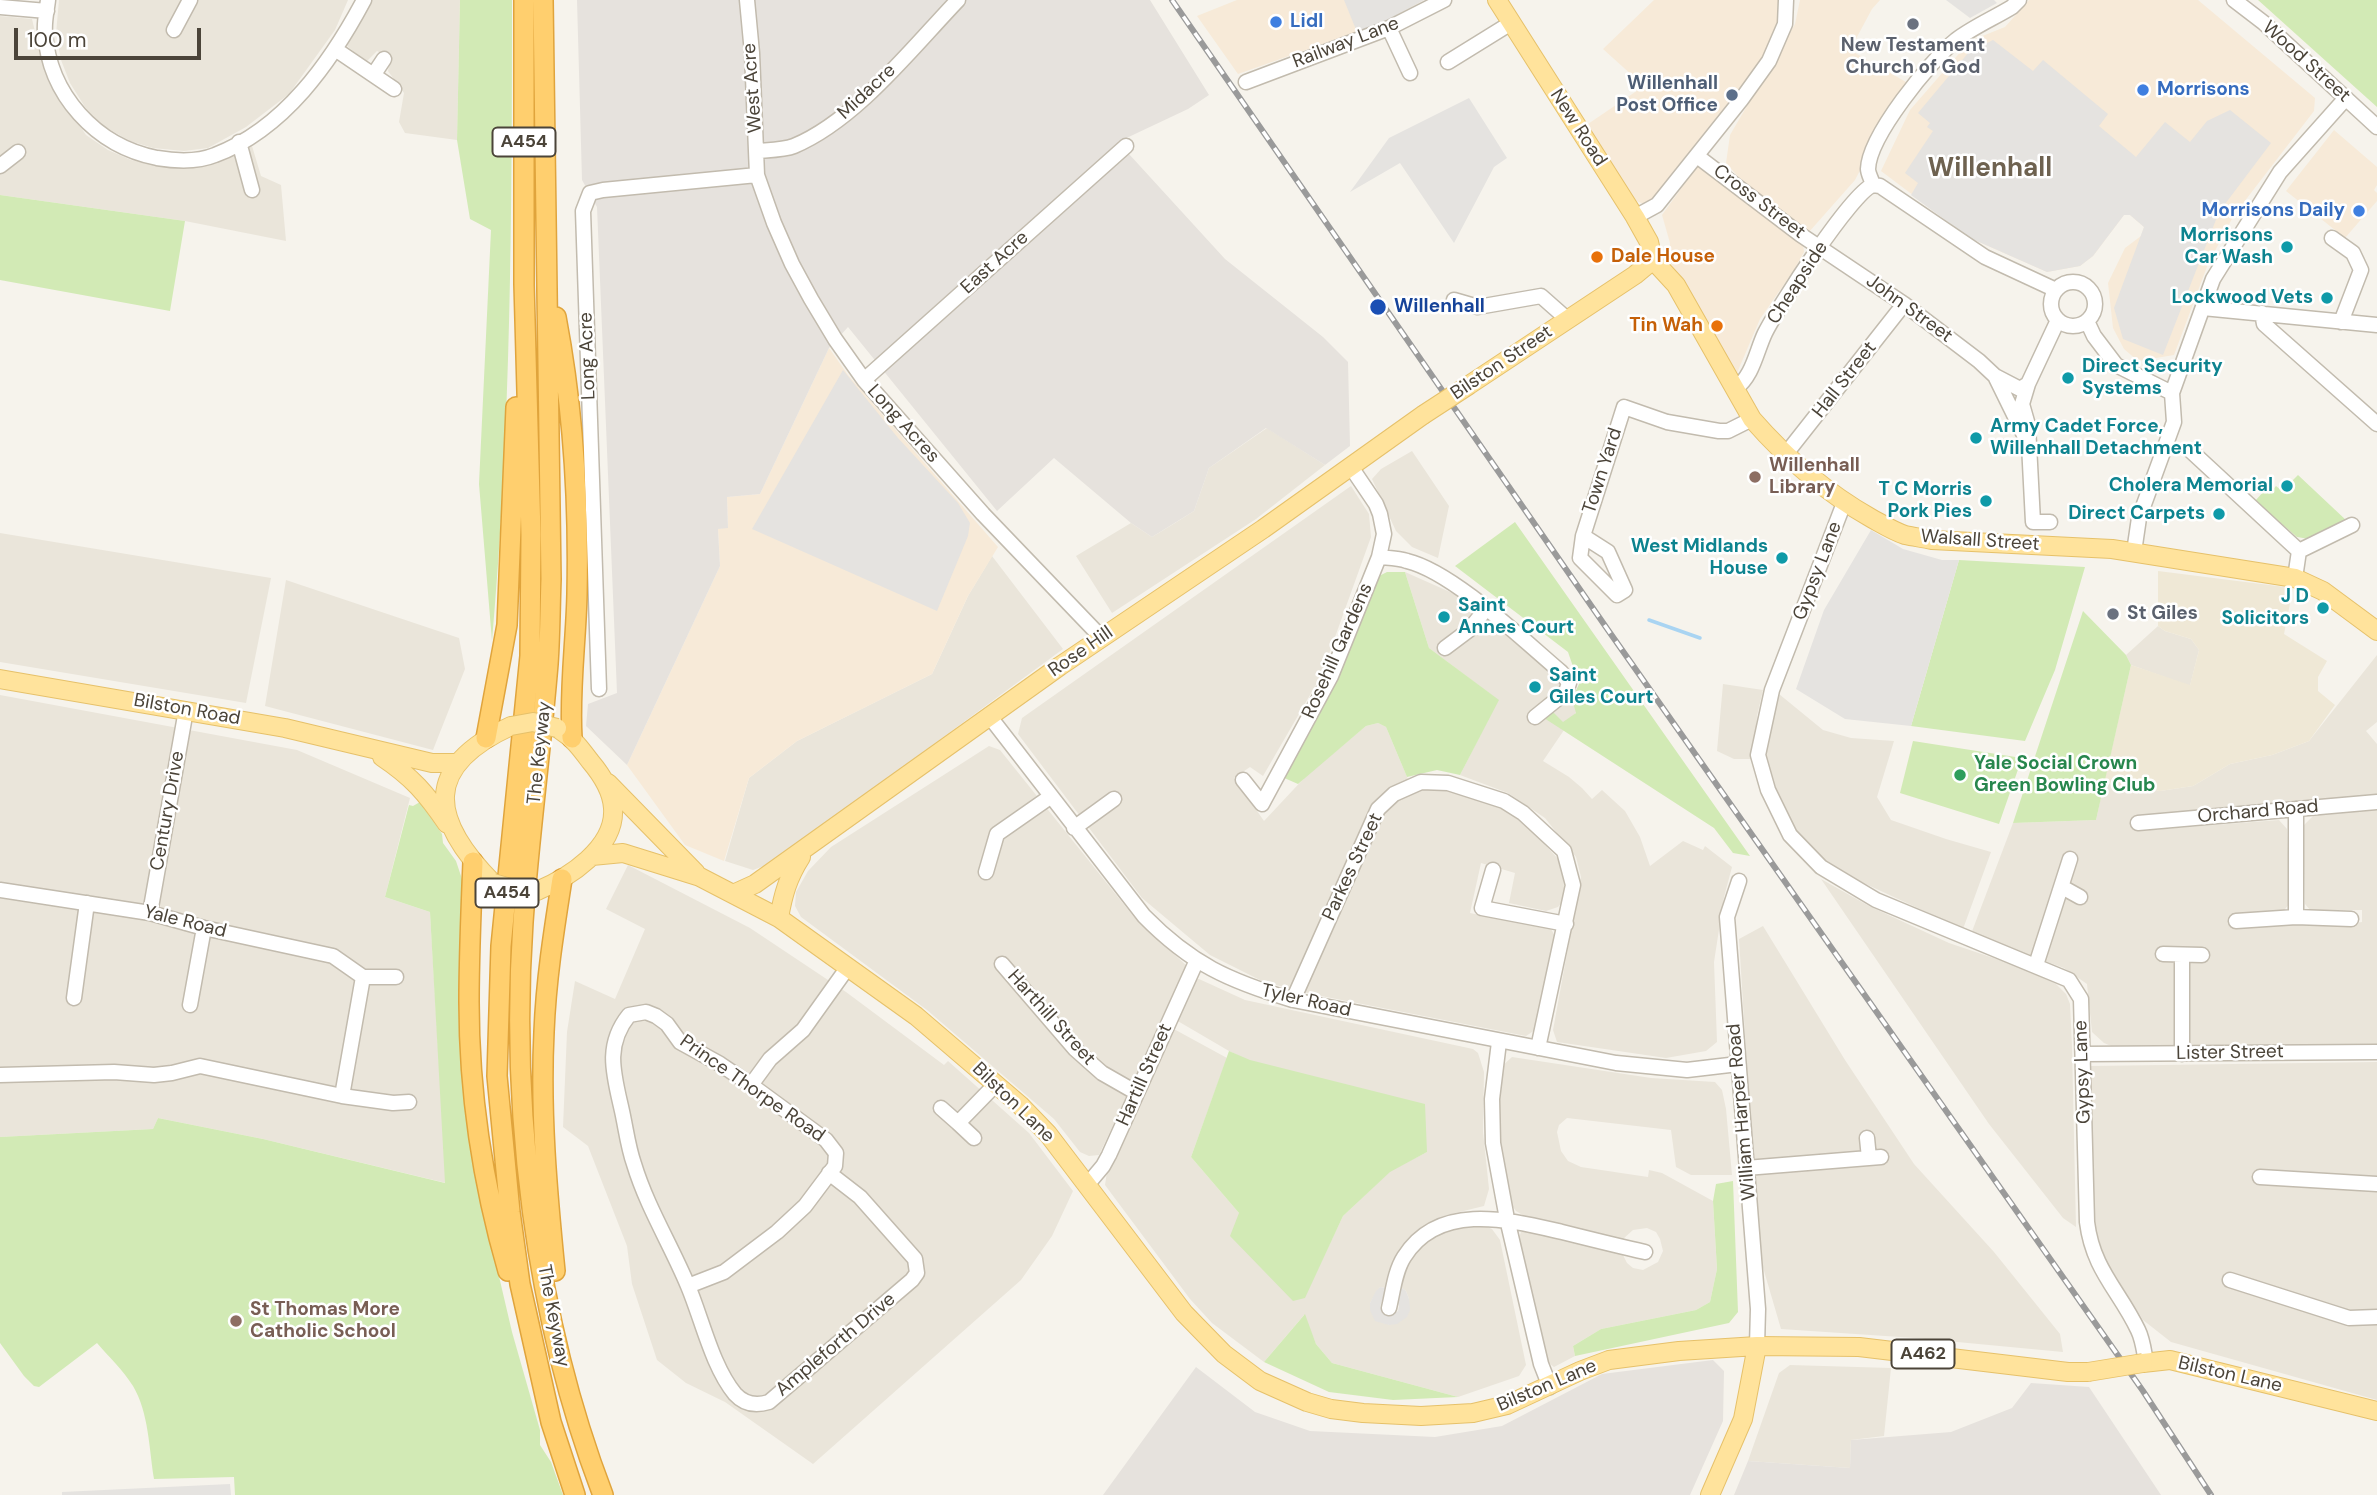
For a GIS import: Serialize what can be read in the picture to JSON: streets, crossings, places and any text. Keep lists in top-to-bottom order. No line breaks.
{"streets":{"highway":["A454","The Keyway"],"main road":["New Road","Bilston Street","Walsall Street","Rose Hill","Bilston Road","Bilston Lane","A462"],"street":["Railway Lane","Wood Street","West Acre","Midacre","Cross Street","East Acre","Cheapside","John Street","Long Acre","Hall Street","Long Acres","Town Yard","Gypsy Lane","Rosehill Gardens","Century Drive","Orchard Road","Parkes Street","Yale Road","Tyler Road","Harthill Street","Lister Street","Hartill Street","Prince Thorpe Road","William Harper Road","Ampleforth Drive"]},"crossings":[["West Acre","Midacre"],["West Acre","Long Acre"],["West Acre","Long Acres"],["New Road","Bilston Street"],["New Road","Walsall Street"],["Cross Street","Cheapside"],["Cross Street","John Street"],["East Acre","Long Acres"],["Cheapside","John Street"],["Cheapside","Walsall Street"],["John Street","Hall Street"],["Long Acre","Long Acres"],["Bilston Street","Walsall Street"],["Bilston Street","Rosehill Gardens"],["Bilston Street","Rose Hill"],["Hall Street","Walsall Street"],["Long Acres","Rose Hill"],["Town Yard","Walsall Street"],["Walsall Street","Gypsy Lane"],["Gypsy Lane","Lister Street"],["Gypsy Lane","Bilston Lane"],["Rosehill Gardens","Rose Hill"],["Rose Hill","Tyler Road"],["Rose Hill","Bilston Lane"],["Bilston Road","Century Drive"],["Century Drive","Yale Road"],["Parkes Street","Tyler Road"],["Tyler Road","Hartill Street"],["Tyler Road","William Harper Road"],["Harthill Street","Hartill Street"],["Hartill Street","Bilston Lane"],["Prince Thorpe Road","Ampleforth Drive"],["Bilston Lane","William Harper Road"]],"districts":["Willenhall"],"places":["Lidl","New Testament Church of God","Morrisons","Willenhall Post Office","Morrisons Daily","Morrisons Car Wash","Dale House","Lockwood Vets","Willenhall","Tin Wah","Direct Security Systems","Army Cadet Force, Willenhall Detachment","Willenhall Library","Cholera Memorial","T C Morris Pork Pies","Direct Carpets","West Midlands House","J D Solicitors","St Giles","Saint Annes Court","Saint Giles Court","Yale Social Crown Green Bowling Club","St Thomas More Catholic School"],"scale_bar":"100 m"}
